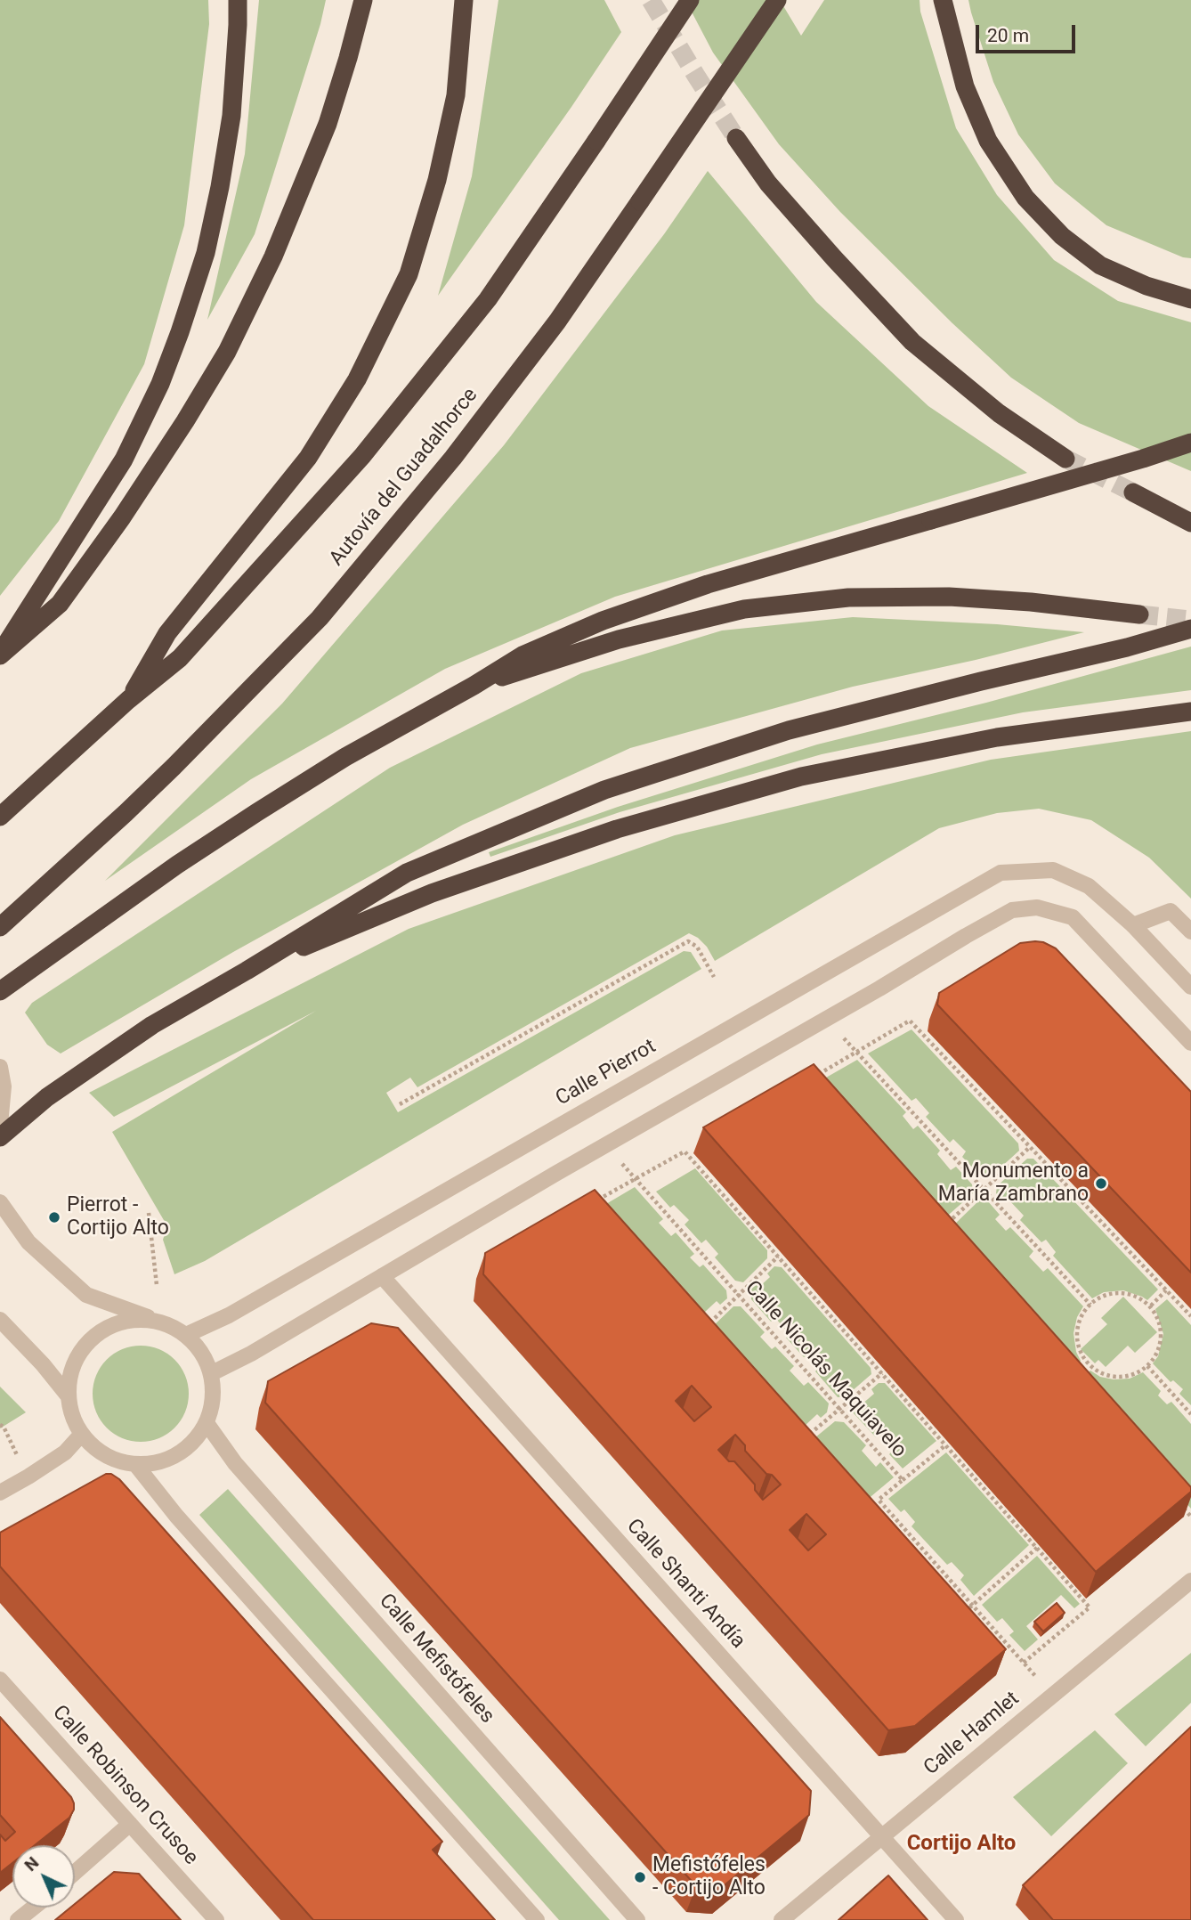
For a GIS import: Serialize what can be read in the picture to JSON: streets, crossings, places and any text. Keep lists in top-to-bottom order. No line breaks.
{"streets":{"highway":["Autovía del Guadalhorce"],"street":["Calle Pierrot","Calle Shanti Andía","Calle Mefistófeles","Calle Hamlet","Calle Robinson Crusoe"],"path":["Calle Nicolás Maquiavelo"]},"crossings":[["Calle Pierrot","Calle Mefistófeles"],["Calle Shanti Andía","Calle Hamlet"]],"districts":["Cortijo Alto"],"places":["Monumento a María Zambrano","Pierrot - Cortijo Alto","Mefistófeles - Cortijo Alto"],"scale_bar":"20 m","north":"top left"}
